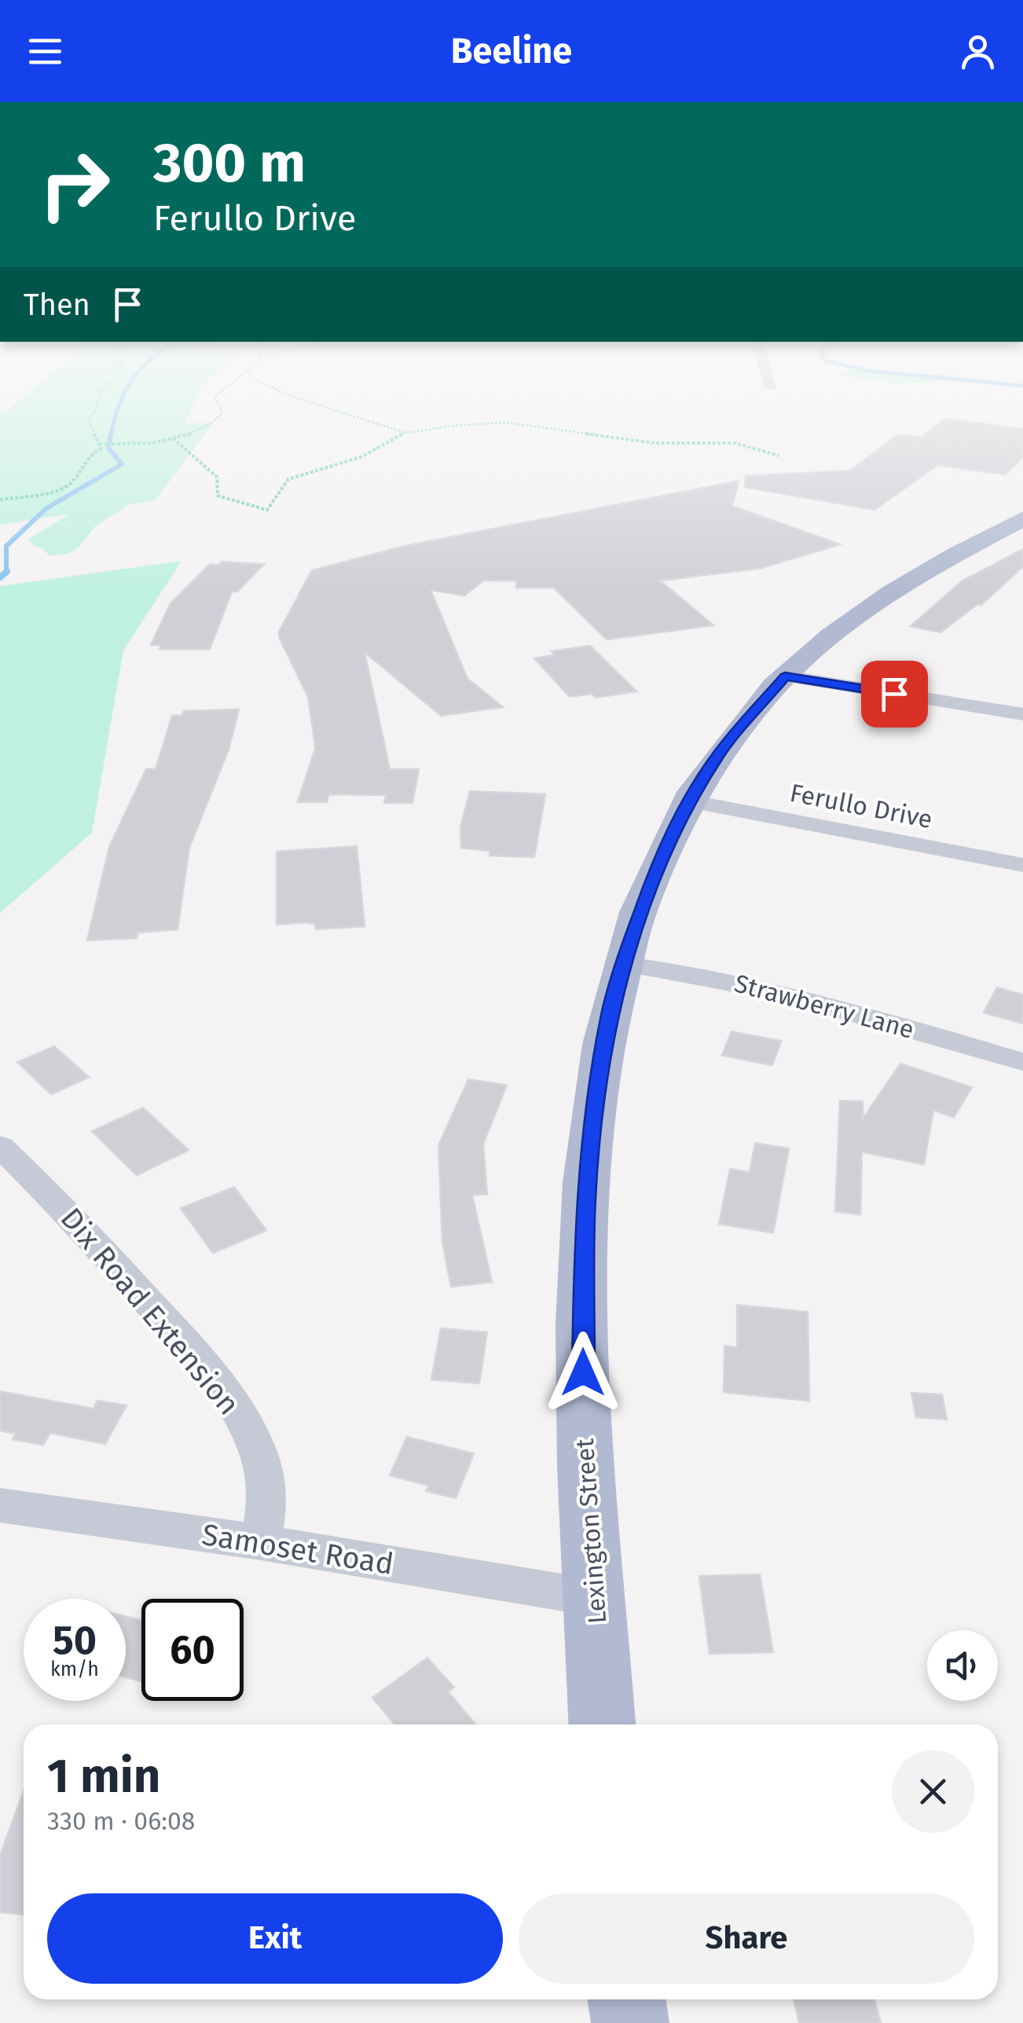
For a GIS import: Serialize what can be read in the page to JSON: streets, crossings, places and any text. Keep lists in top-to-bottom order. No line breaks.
{"streets":{"main road":["Lexington Street"],"street":["Ferullo Drive","Strawberry Lane","Dix Road Extension","Samoset Road"]},"crossings":[["Ferullo Drive","Lexington Street"],["Strawberry Lane","Lexington Street"],["Dix Road Extension","Samoset Road"],["Lexington Street","Samoset Road"]],"page":{"header":"Beeline","turn":["300 m","Ferullo Drive"],"then":"Then","speed":"50 km/h","limit":"60","heading":["1 min","330 m · 06:08"],"buttons":["Exit","Share"]}}
